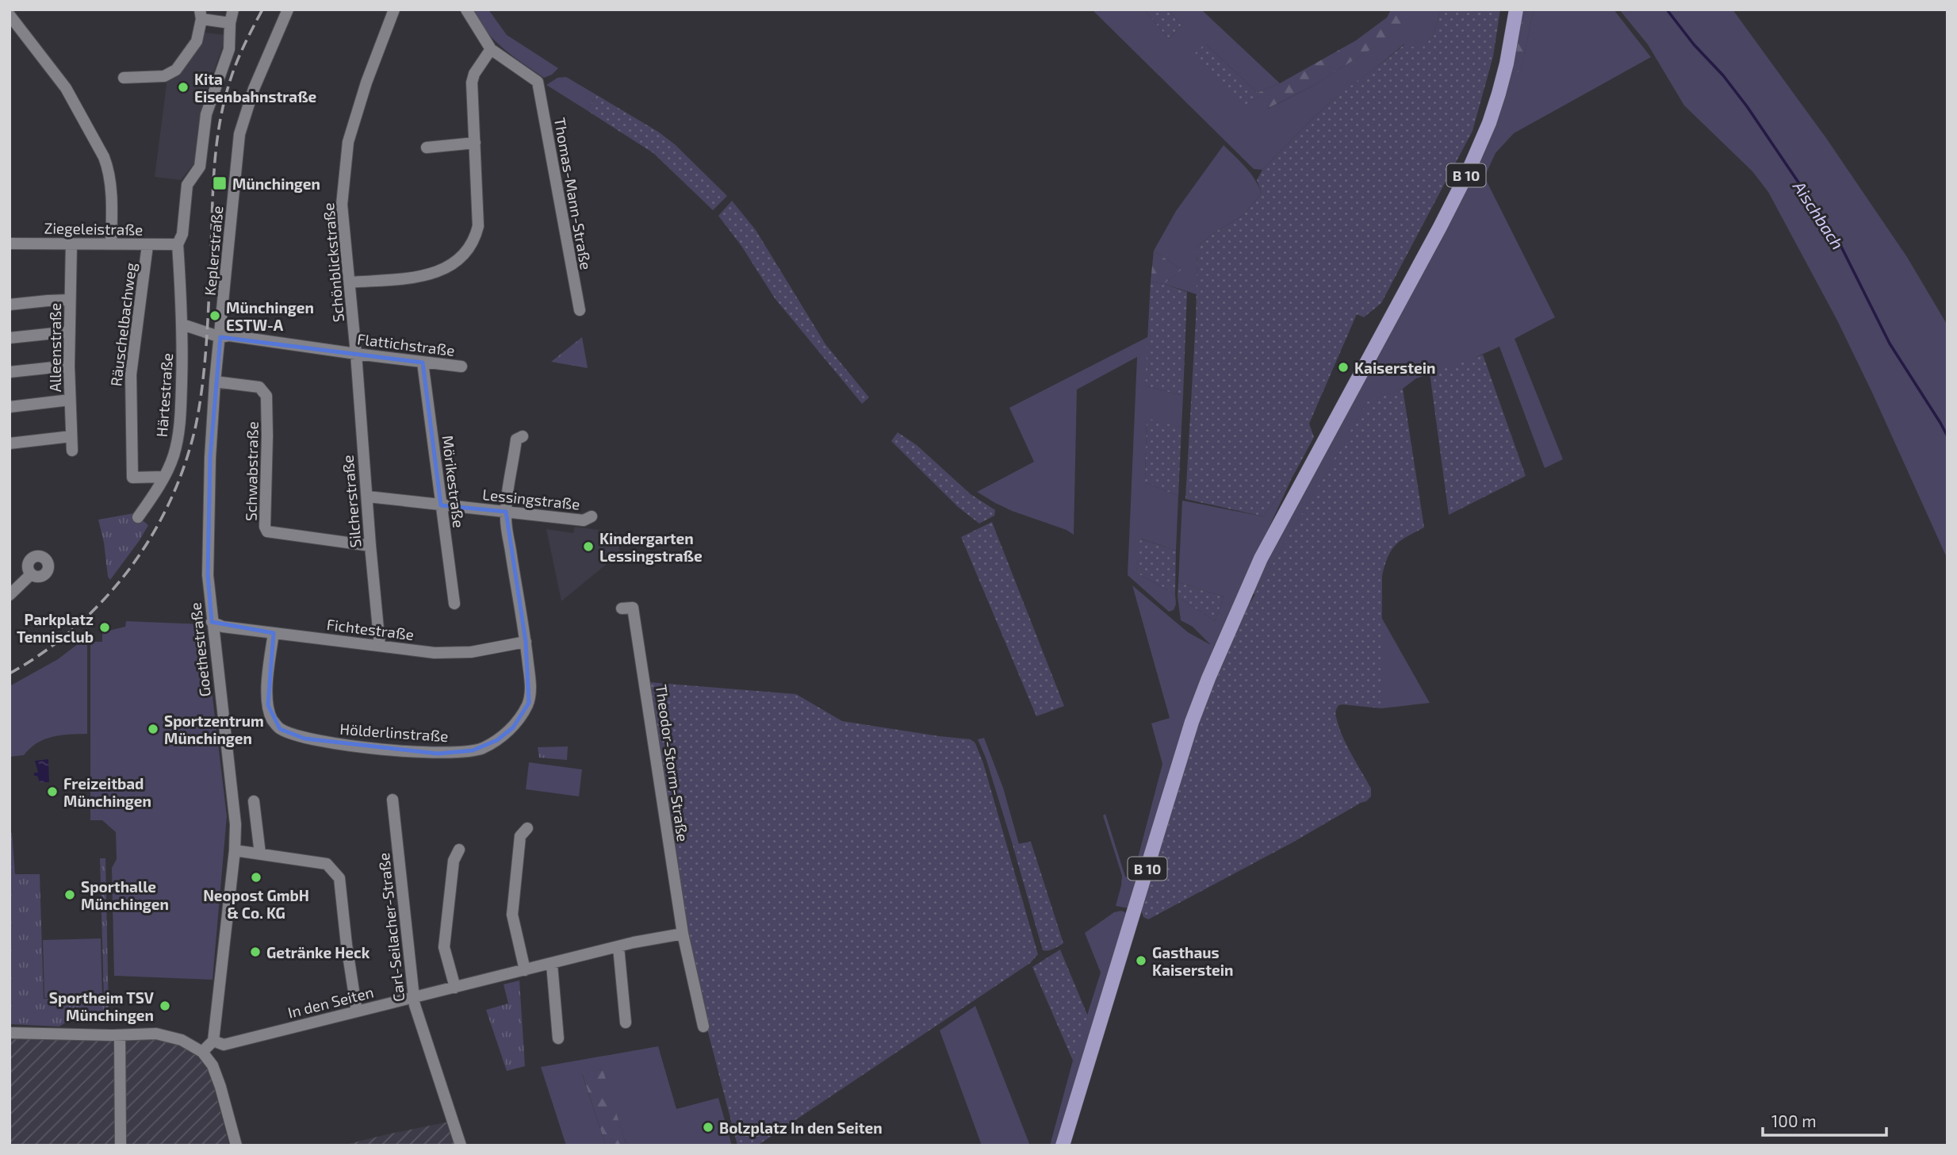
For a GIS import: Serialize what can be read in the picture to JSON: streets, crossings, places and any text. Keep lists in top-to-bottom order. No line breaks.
{"streets":{"main road":["B 10"],"street":["Thomas-Mann-Straße","Ziegeleistraße","Keplerstraße","Schönblickstraße","Räuschelbachweg","Flattichstraße","Alleenstraße","Härtestraße","Schwabstraße","Mörikestraße","Lessingstraße","Silcherstraße","Fichtestraße","Goethestraße","Hölderlinstraße","Theodor-Storm-Straße","Carl-Seilacher-Straße","In den Seiten"]},"crossings":[["Ziegeleistraße","Räuschelbachweg"],["Ziegeleistraße","Alleenstraße"],["Ziegeleistraße","Härtestraße"],["Keplerstraße","Flattichstraße"],["Keplerstraße","Goethestraße"],["Schönblickstraße","Flattichstraße"],["Schönblickstraße","Silcherstraße"],["Räuschelbachweg","Härtestraße"],["Flattichstraße","Härtestraße"],["Flattichstraße","Mörikestraße"],["Flattichstraße","Silcherstraße"],["Flattichstraße","Goethestraße"],["Schwabstraße","Silcherstraße"],["Schwabstraße","Goethestraße"],["Mörikestraße","Lessingstraße"],["Lessingstraße","Silcherstraße"],["Lessingstraße","Hölderlinstraße"],["Silcherstraße","Fichtestraße"],["Fichtestraße","Goethestraße"],["Fichtestraße","Hölderlinstraße"],["Goethestraße","In den Seiten"],["Theodor-Storm-Straße","In den Seiten"],["Carl-Seilacher-Straße","In den Seiten"]],"water":["Aischbach"],"places":{"other":["Kita Eisenbahnstraße","Münchingen ESTW-A","Kaiserstein","Kindergarten Lessingstraße","Parkplatz Tennisclub","Sportzentrum Münchingen","Freizeitbad Münchingen","Neopost GmbH & Co. KG","Sporthalle Münchingen","Getränke Heck","Gasthaus Kaiserstein","Sportheim TSV Münchingen","Bolzplatz In den Seiten"],"transit":["Münchingen"]},"scale_bar":"100 m"}
